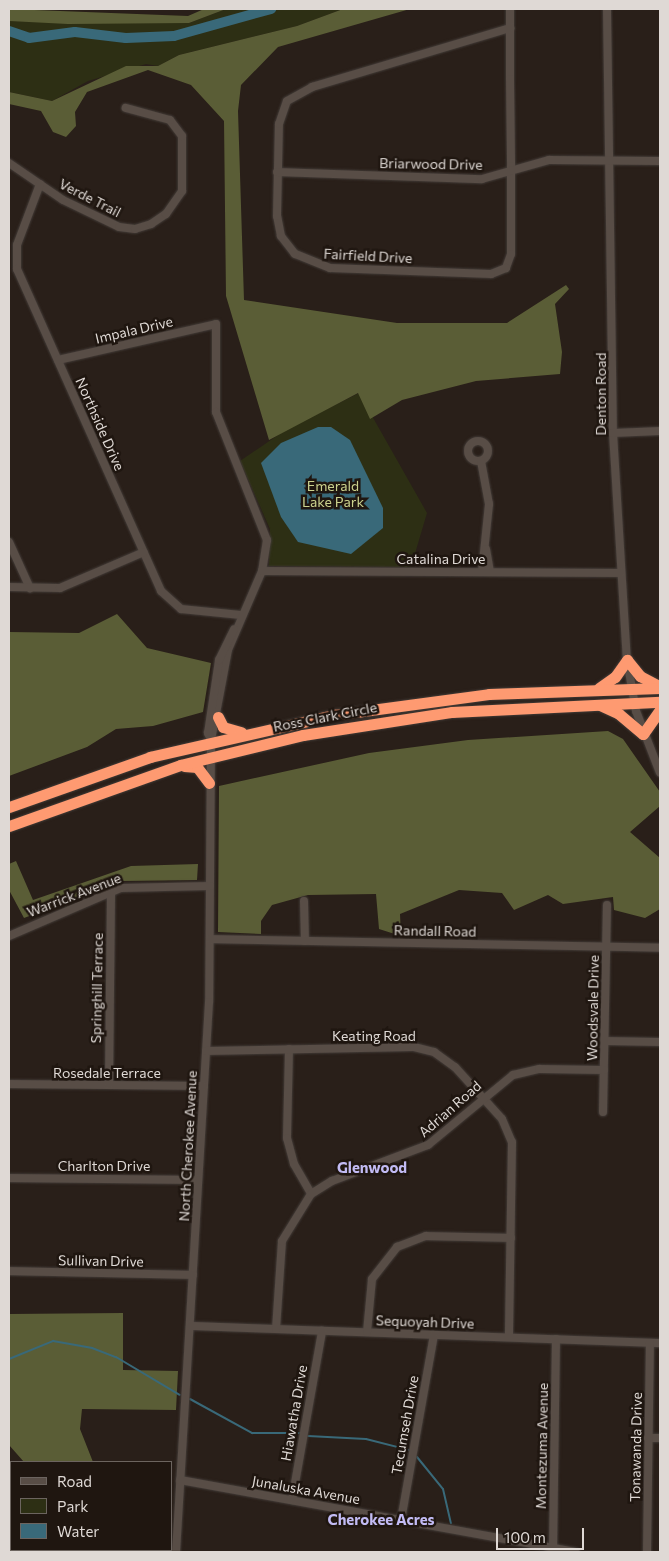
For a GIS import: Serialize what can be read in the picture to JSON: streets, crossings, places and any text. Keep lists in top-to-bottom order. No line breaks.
{"streets":{"highway":["Ross Clark Circle"],"street":["Briarwood Drive","Verde Trail","Fairfield Drive","Impala Drive","Denton Road","Northside Drive","Catalina Drive","Warrick Avenue","Randall Road","Springhill Terrace","Woodsvale Drive","Keating Road","Rosedale Terrace","Adrian Road","North Cherokee Avenue","Charlton Drive","Sullivan Drive","Sequoyah Drive","Hiawatha Drive","Tecumseh Drive","Montezuma Avenue","Tonawanda Drive","Junaluska Avenue"]},"crossings":[["Briarwood Drive","Fairfield Drive"],["Briarwood Drive","Denton Road"],["Verde Trail","Northside Drive"],["Impala Drive","Northside Drive"],["Impala Drive","North Cherokee Avenue"],["Denton Road","Catalina Drive"],["Denton Road","Ross Clark Circle"],["Northside Drive","North Cherokee Avenue"],["Catalina Drive","North Cherokee Avenue"],["Ross Clark Circle","North Cherokee Avenue"],["Warrick Avenue","Springhill Terrace"],["Warrick Avenue","North Cherokee Avenue"],["Randall Road","Woodsvale Drive"],["Randall Road","North Cherokee Avenue"],["Springhill Terrace","Rosedale Terrace"],["Woodsvale Drive","Adrian Road"],["Keating Road","Adrian Road"],["Keating Road","North Cherokee Avenue"],["Keating Road","Sequoyah Drive"],["Rosedale Terrace","North Cherokee Avenue"],["Adrian Road","Sequoyah Drive"],["North Cherokee Avenue","Charlton Drive"],["North Cherokee Avenue","Sullivan Drive"],["North Cherokee Avenue","Sequoyah Drive"],["North Cherokee Avenue","Junaluska Avenue"],["Sequoyah Drive","Hiawatha Drive"],["Sequoyah Drive","Tecumseh Drive"],["Sequoyah Drive","Montezuma Avenue"],["Sequoyah Drive","Tonawanda Drive"],["Hiawatha Drive","Junaluska Avenue"],["Tecumseh Drive","Junaluska Avenue"],["Montezuma Avenue","Junaluska Avenue"]],"districts":["Glenwood","Cherokee Acres"],"parks":["Emerald Lake Park"],"legend":["Road","Park","Water"],"scale_bar":"100 m"}
